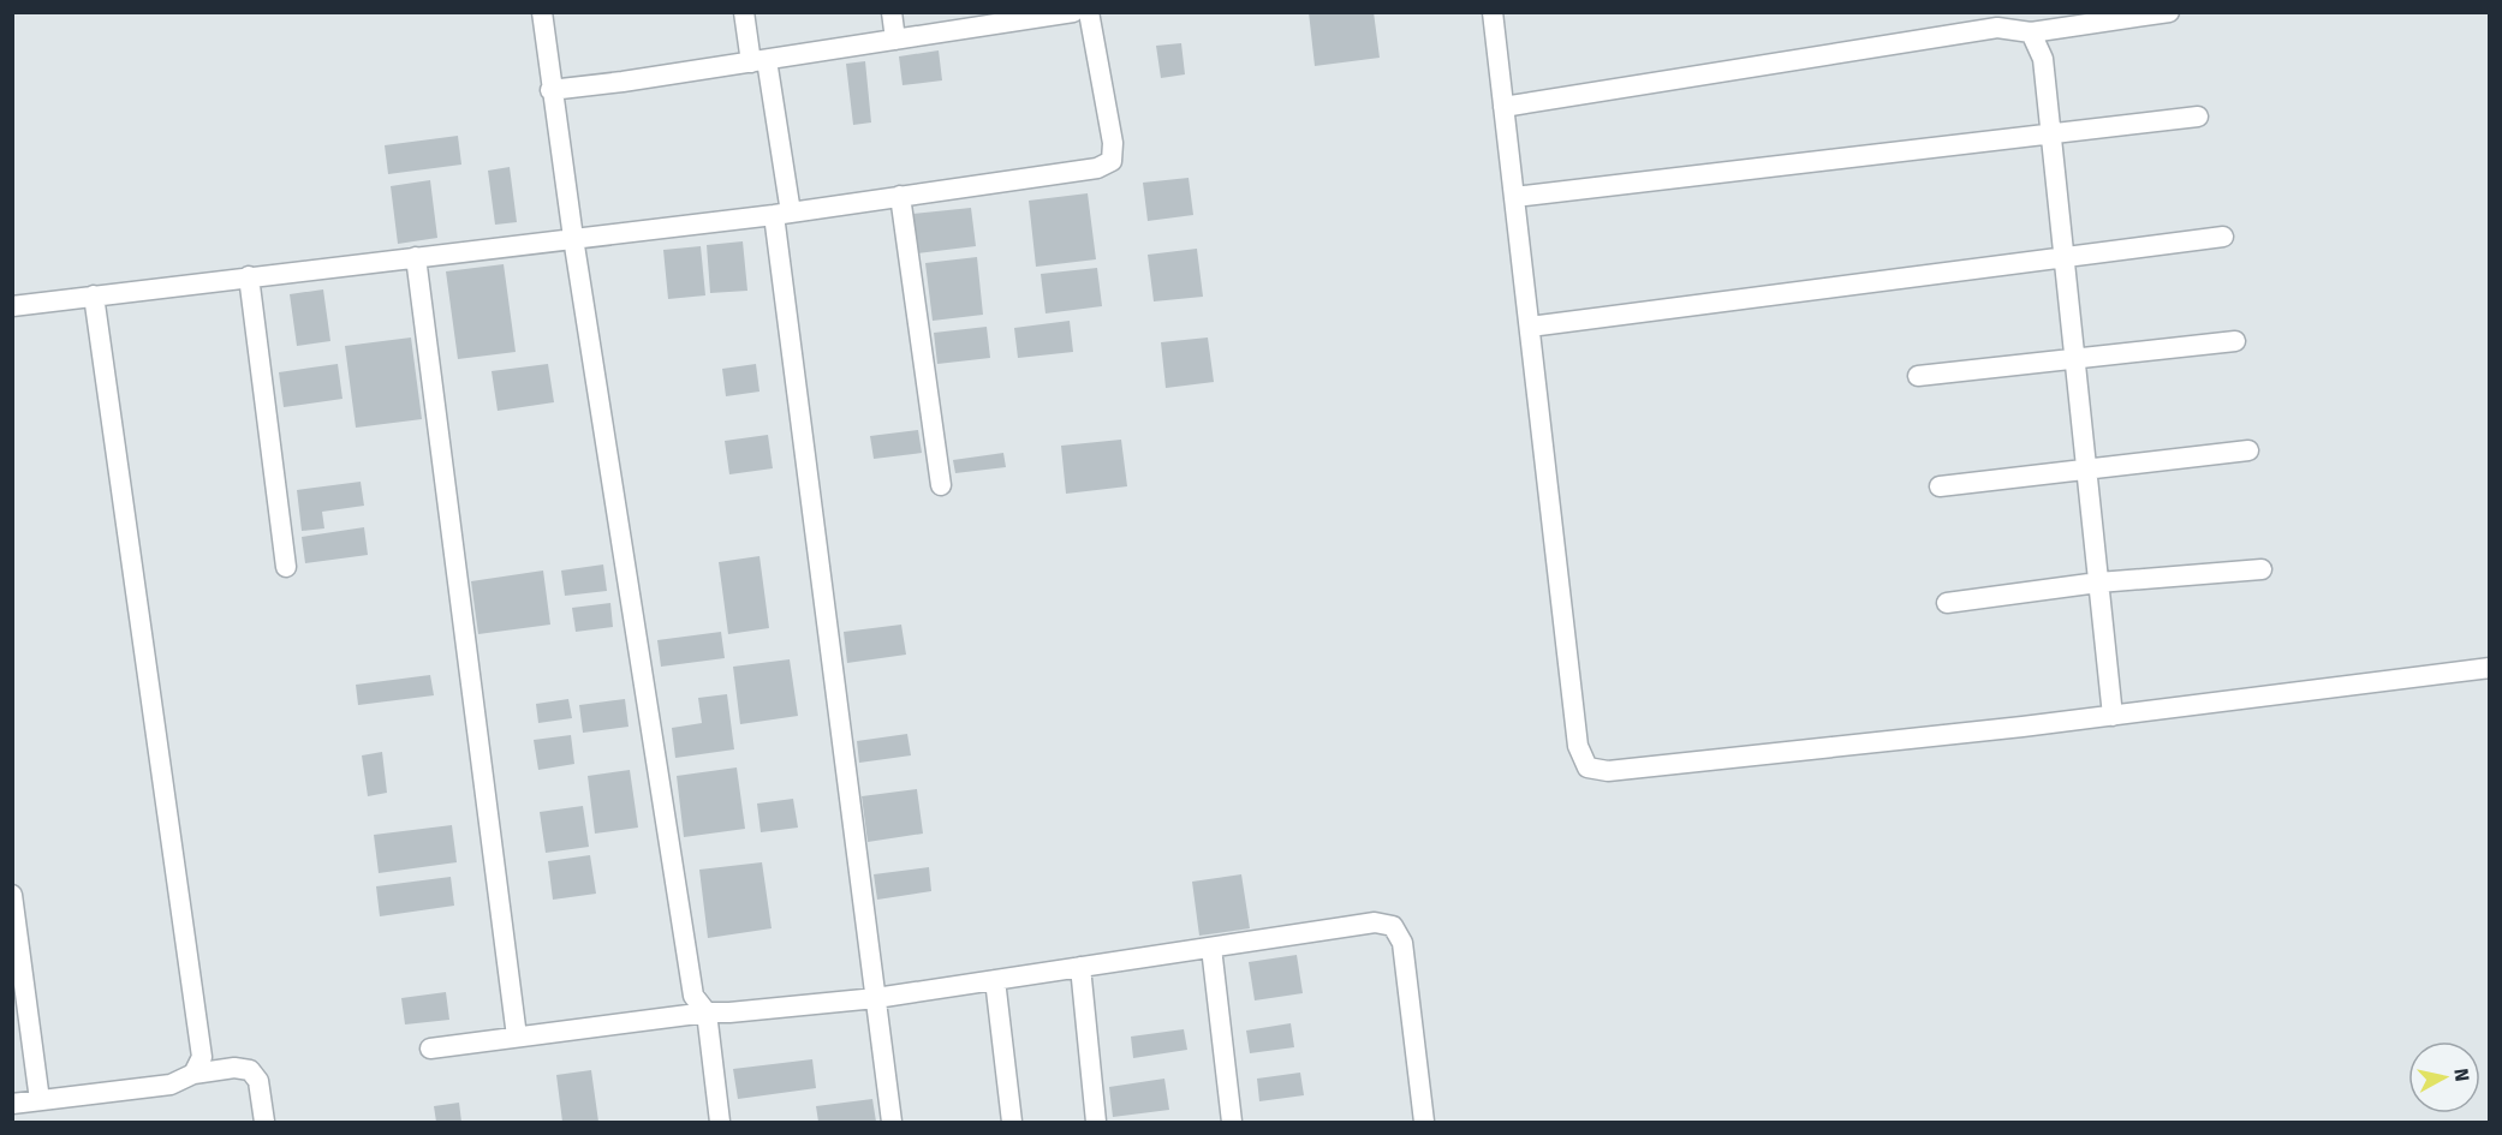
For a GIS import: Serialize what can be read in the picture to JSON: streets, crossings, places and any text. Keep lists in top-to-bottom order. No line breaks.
{"north":"right"}
